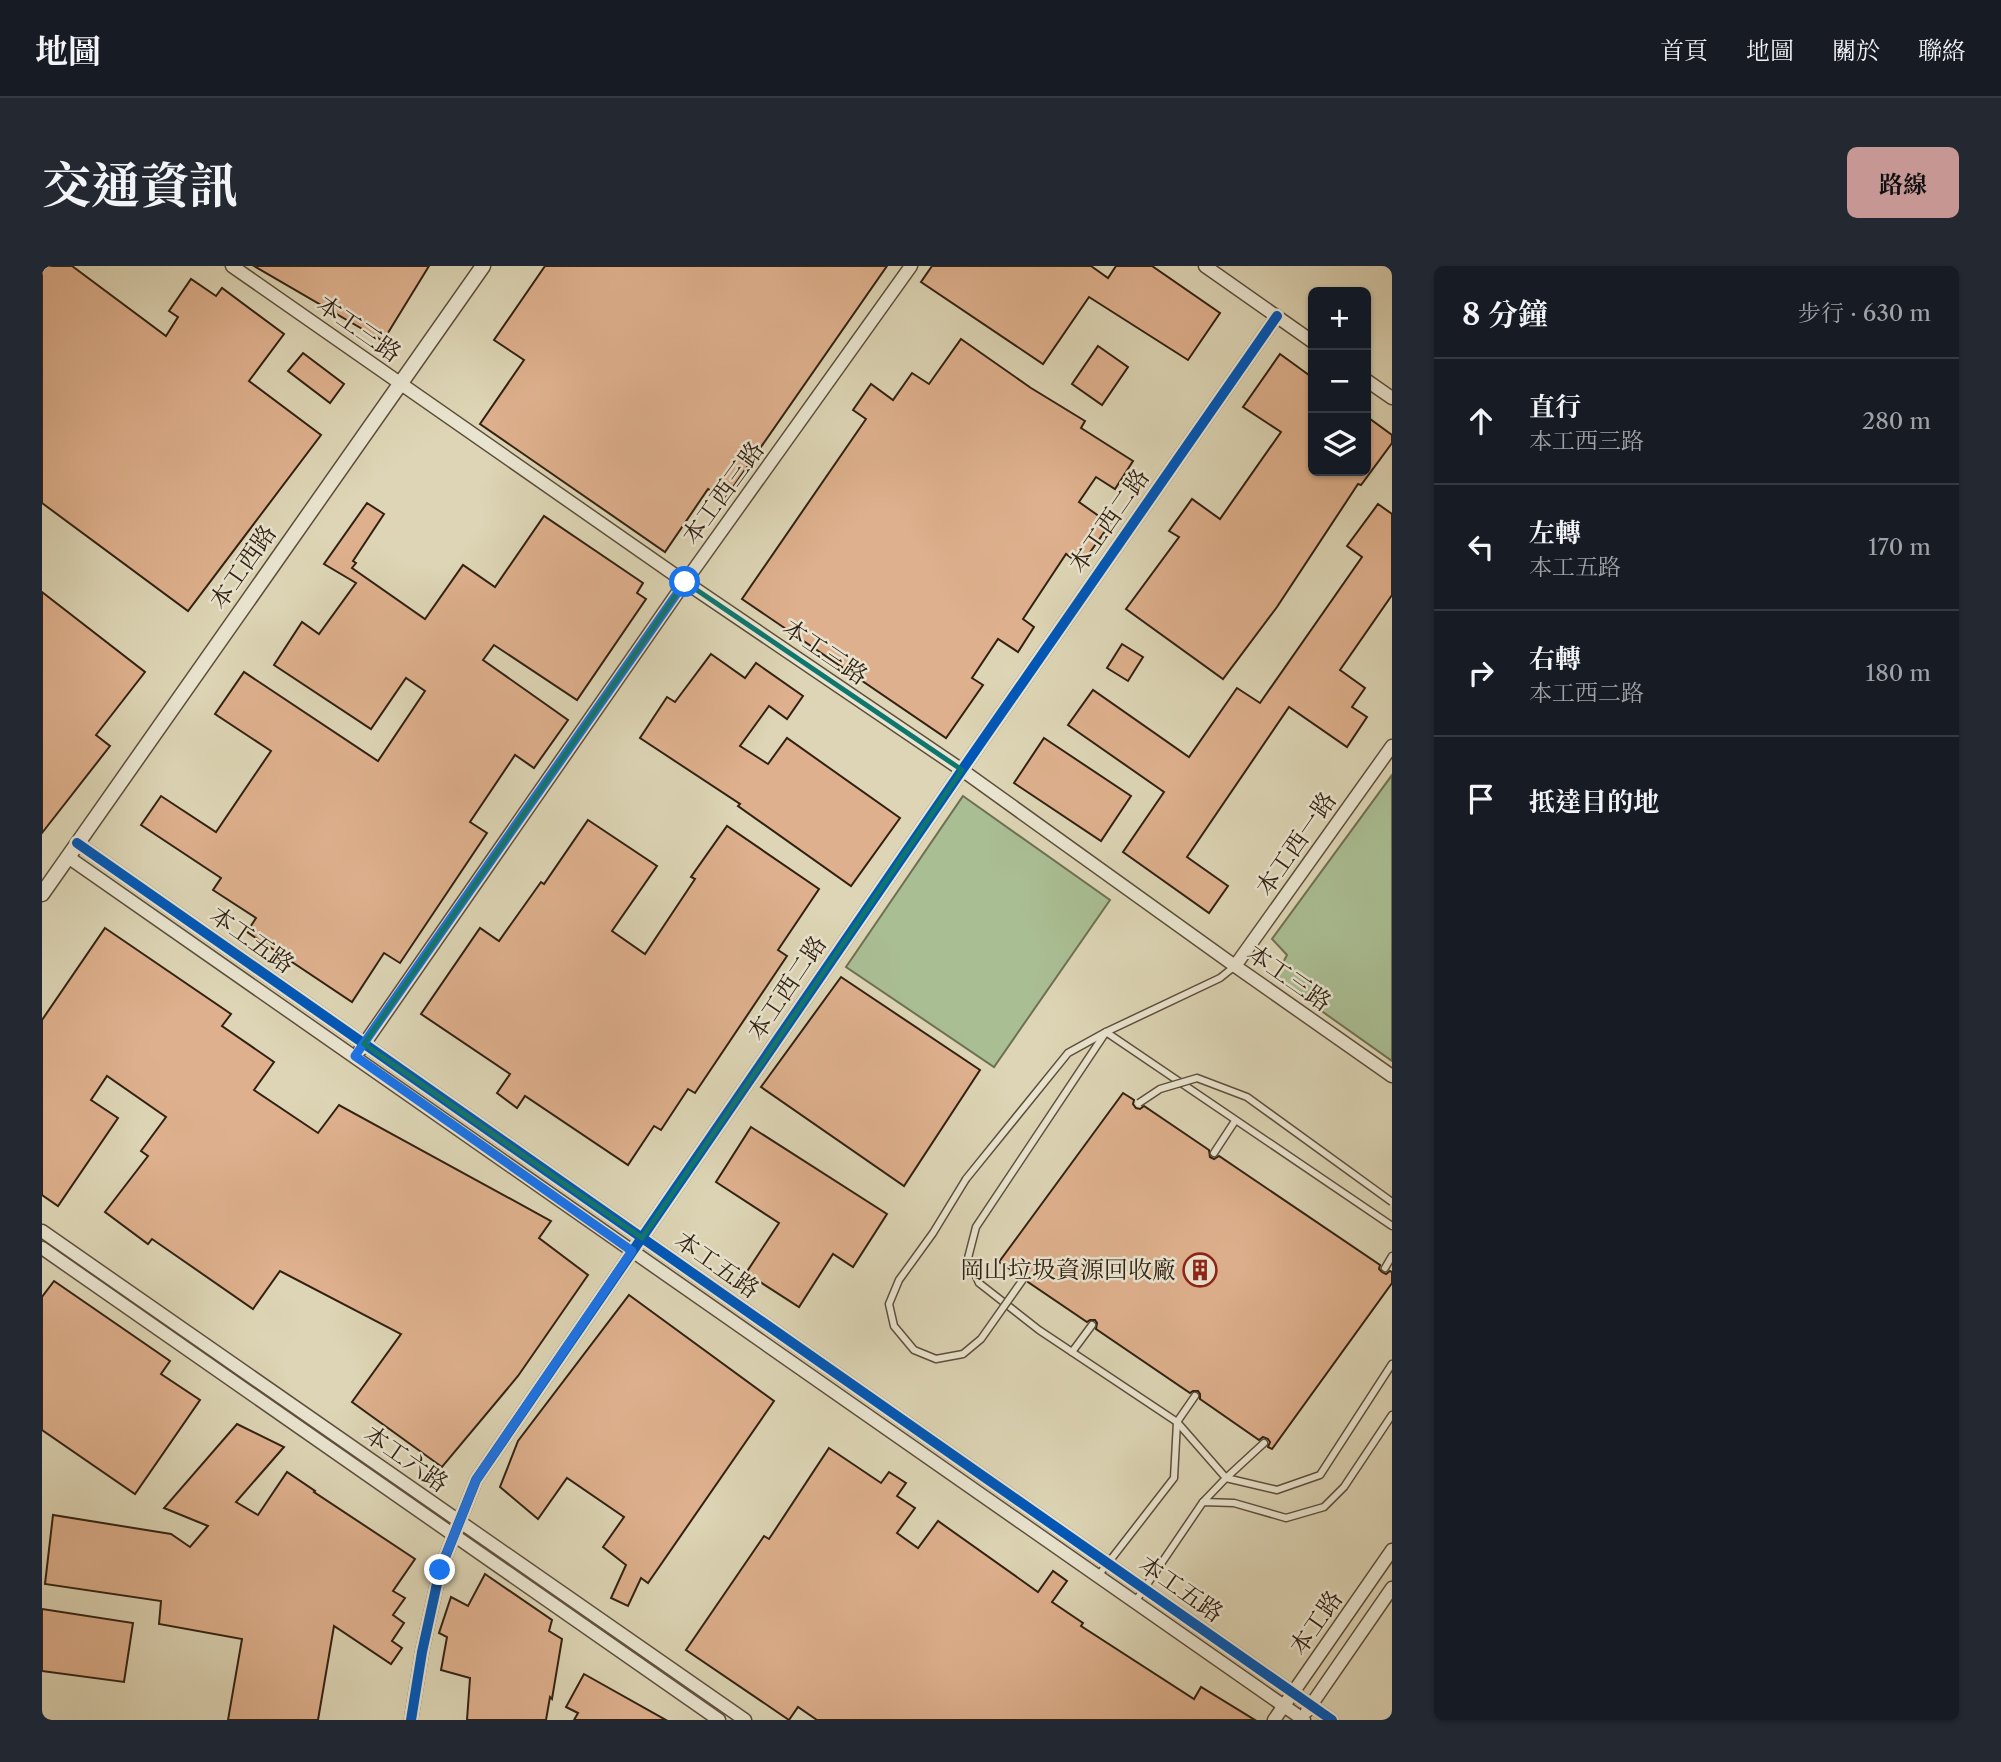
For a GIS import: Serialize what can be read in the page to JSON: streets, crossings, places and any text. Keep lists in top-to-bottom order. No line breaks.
{"streets":{"street":["本工三路","本工西三路","本工西二路","本工西路","本工西一路","本工五路","本工六路","本工路"]},"crossings":[["本工三路","本工西三路"],["本工三路","本工西二路"],["本工三路","本工西路"],["本工三路","本工西一路"],["本工西三路","本工五路"],["本工西二路","本工五路"],["本工西二路","本工六路"],["本工西路","本工五路"],["本工五路","本工路"]],"places":{"building":["岡山垃圾資源回收廠"]},"page":{"header":"地圖","nav":["首頁","地圖","關於","聯絡"],"title":"交通資訊","buttons":"路線","heading":["8 分鐘","步行 · 630 m"],"map_buttons":["+","−"],"list":[["直行","本工西三路","280 m"],["左轉","本工五路","170 m"],["右轉","本工西二路","180 m"],"抵達目的地"]}}
